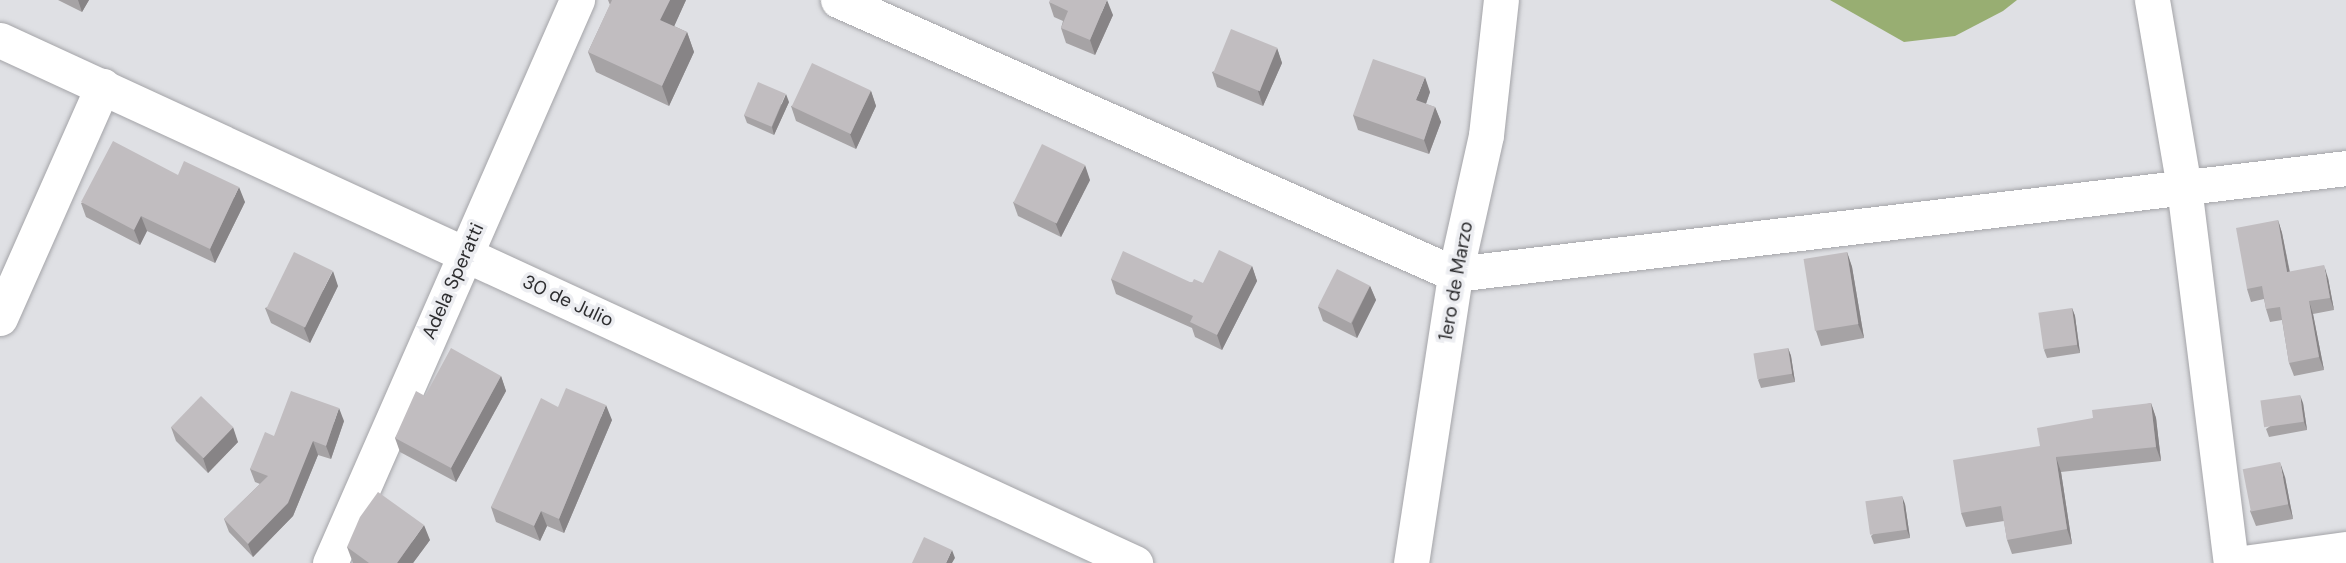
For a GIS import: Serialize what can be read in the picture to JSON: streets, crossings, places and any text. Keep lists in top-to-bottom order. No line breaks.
{"streets":{"street":["Adela Speratti","1ero de Marzo","30 de Julio"]},"crossings":[["Adela Speratti","30 de Julio"]]}
